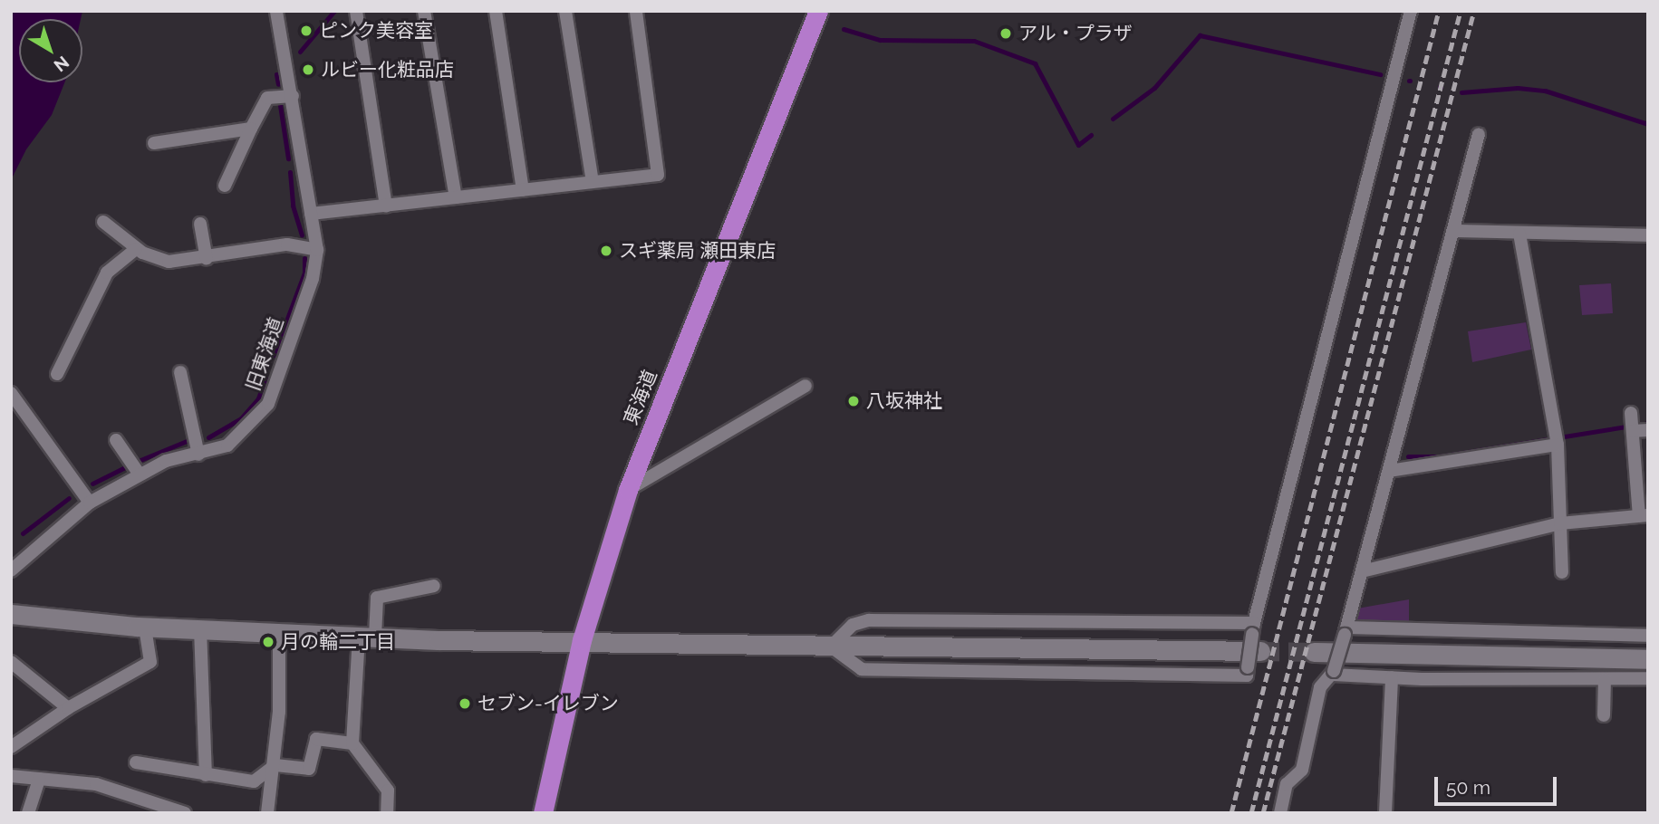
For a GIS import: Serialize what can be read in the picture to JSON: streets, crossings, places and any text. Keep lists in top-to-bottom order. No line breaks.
{"streets":{"highway":["東海道"],"street":["旧東海道"]},"places":["ピンク美容室","アル・プラザ","ルビー化粧品店","スギ薬局 瀬田東店","八坂神社","月の輪二丁目","セブン-イレブン"],"scale_bar":"50 m","north":"bottom right"}
